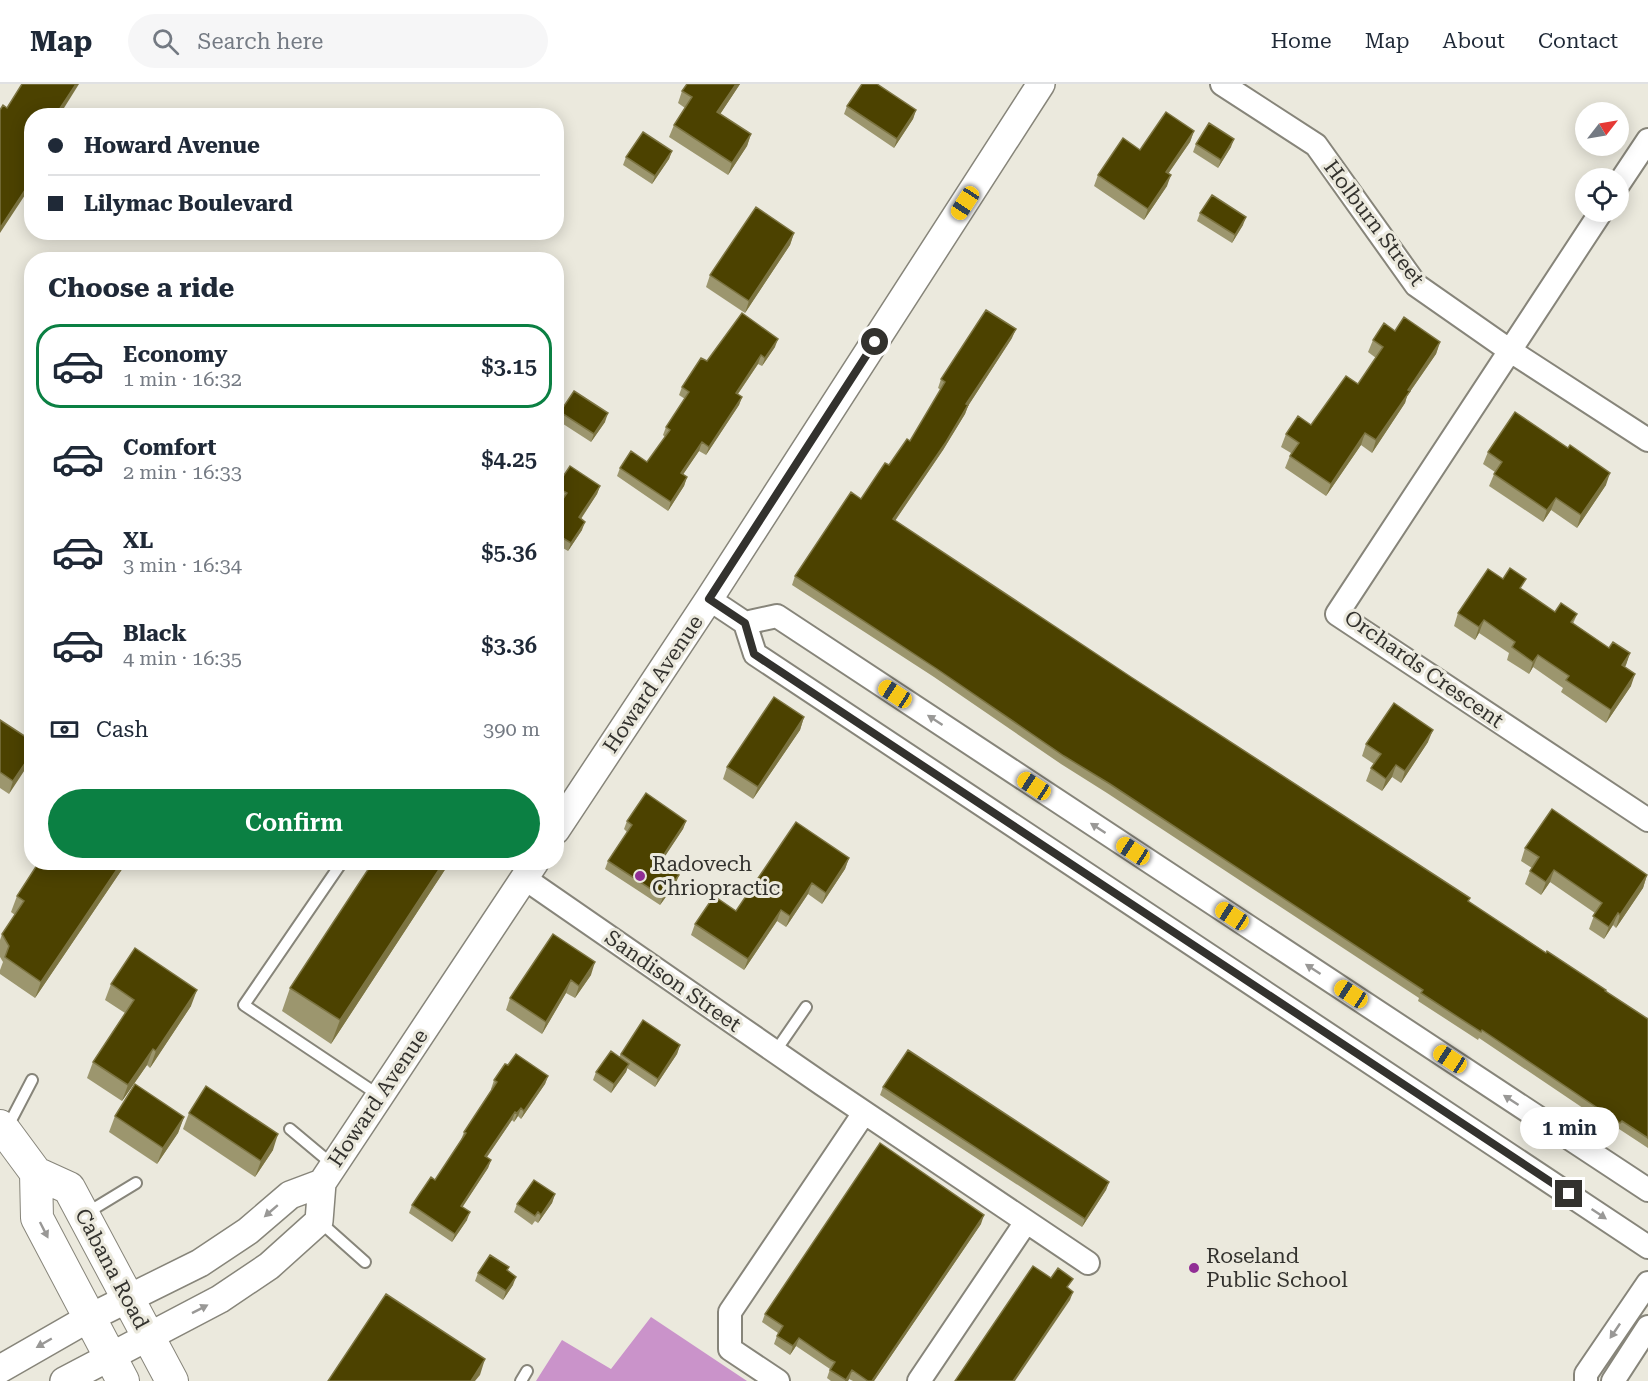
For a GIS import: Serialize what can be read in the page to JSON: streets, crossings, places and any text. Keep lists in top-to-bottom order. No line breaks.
{"streets":{"main road":["Cabana Road"],"street":["Holburn Street","Orchards Crescent","Howard Avenue","Sandison Street"]},"crossings":[["Holburn Street","Orchards Crescent"],["Howard Avenue","Sandison Street"],["Howard Avenue","Cabana Road"]],"places":["Radovech Chriopractic","Roseland Public School"],"north":"top right","page":{"header":"Map","search":"Search here","nav":["Home","Map","About","Contact"],"banner":["Howard Avenue","Lilymac Boulevard"],"heading":"Choose a ride","list":[{"name":"Economy","note":"1 min · 16:32","value":"$3.15"},{"name":"Comfort","note":"2 min · 16:33","value":"$4.25"},{"name":"XL","note":"3 min · 16:34","value":"$5.36"},{"name":"Black","note":"4 min · 16:35","value":"$3.36"}],"pay":["Cash","390 m"],"buttons":"Confirm","bubble":"1 min"}}
